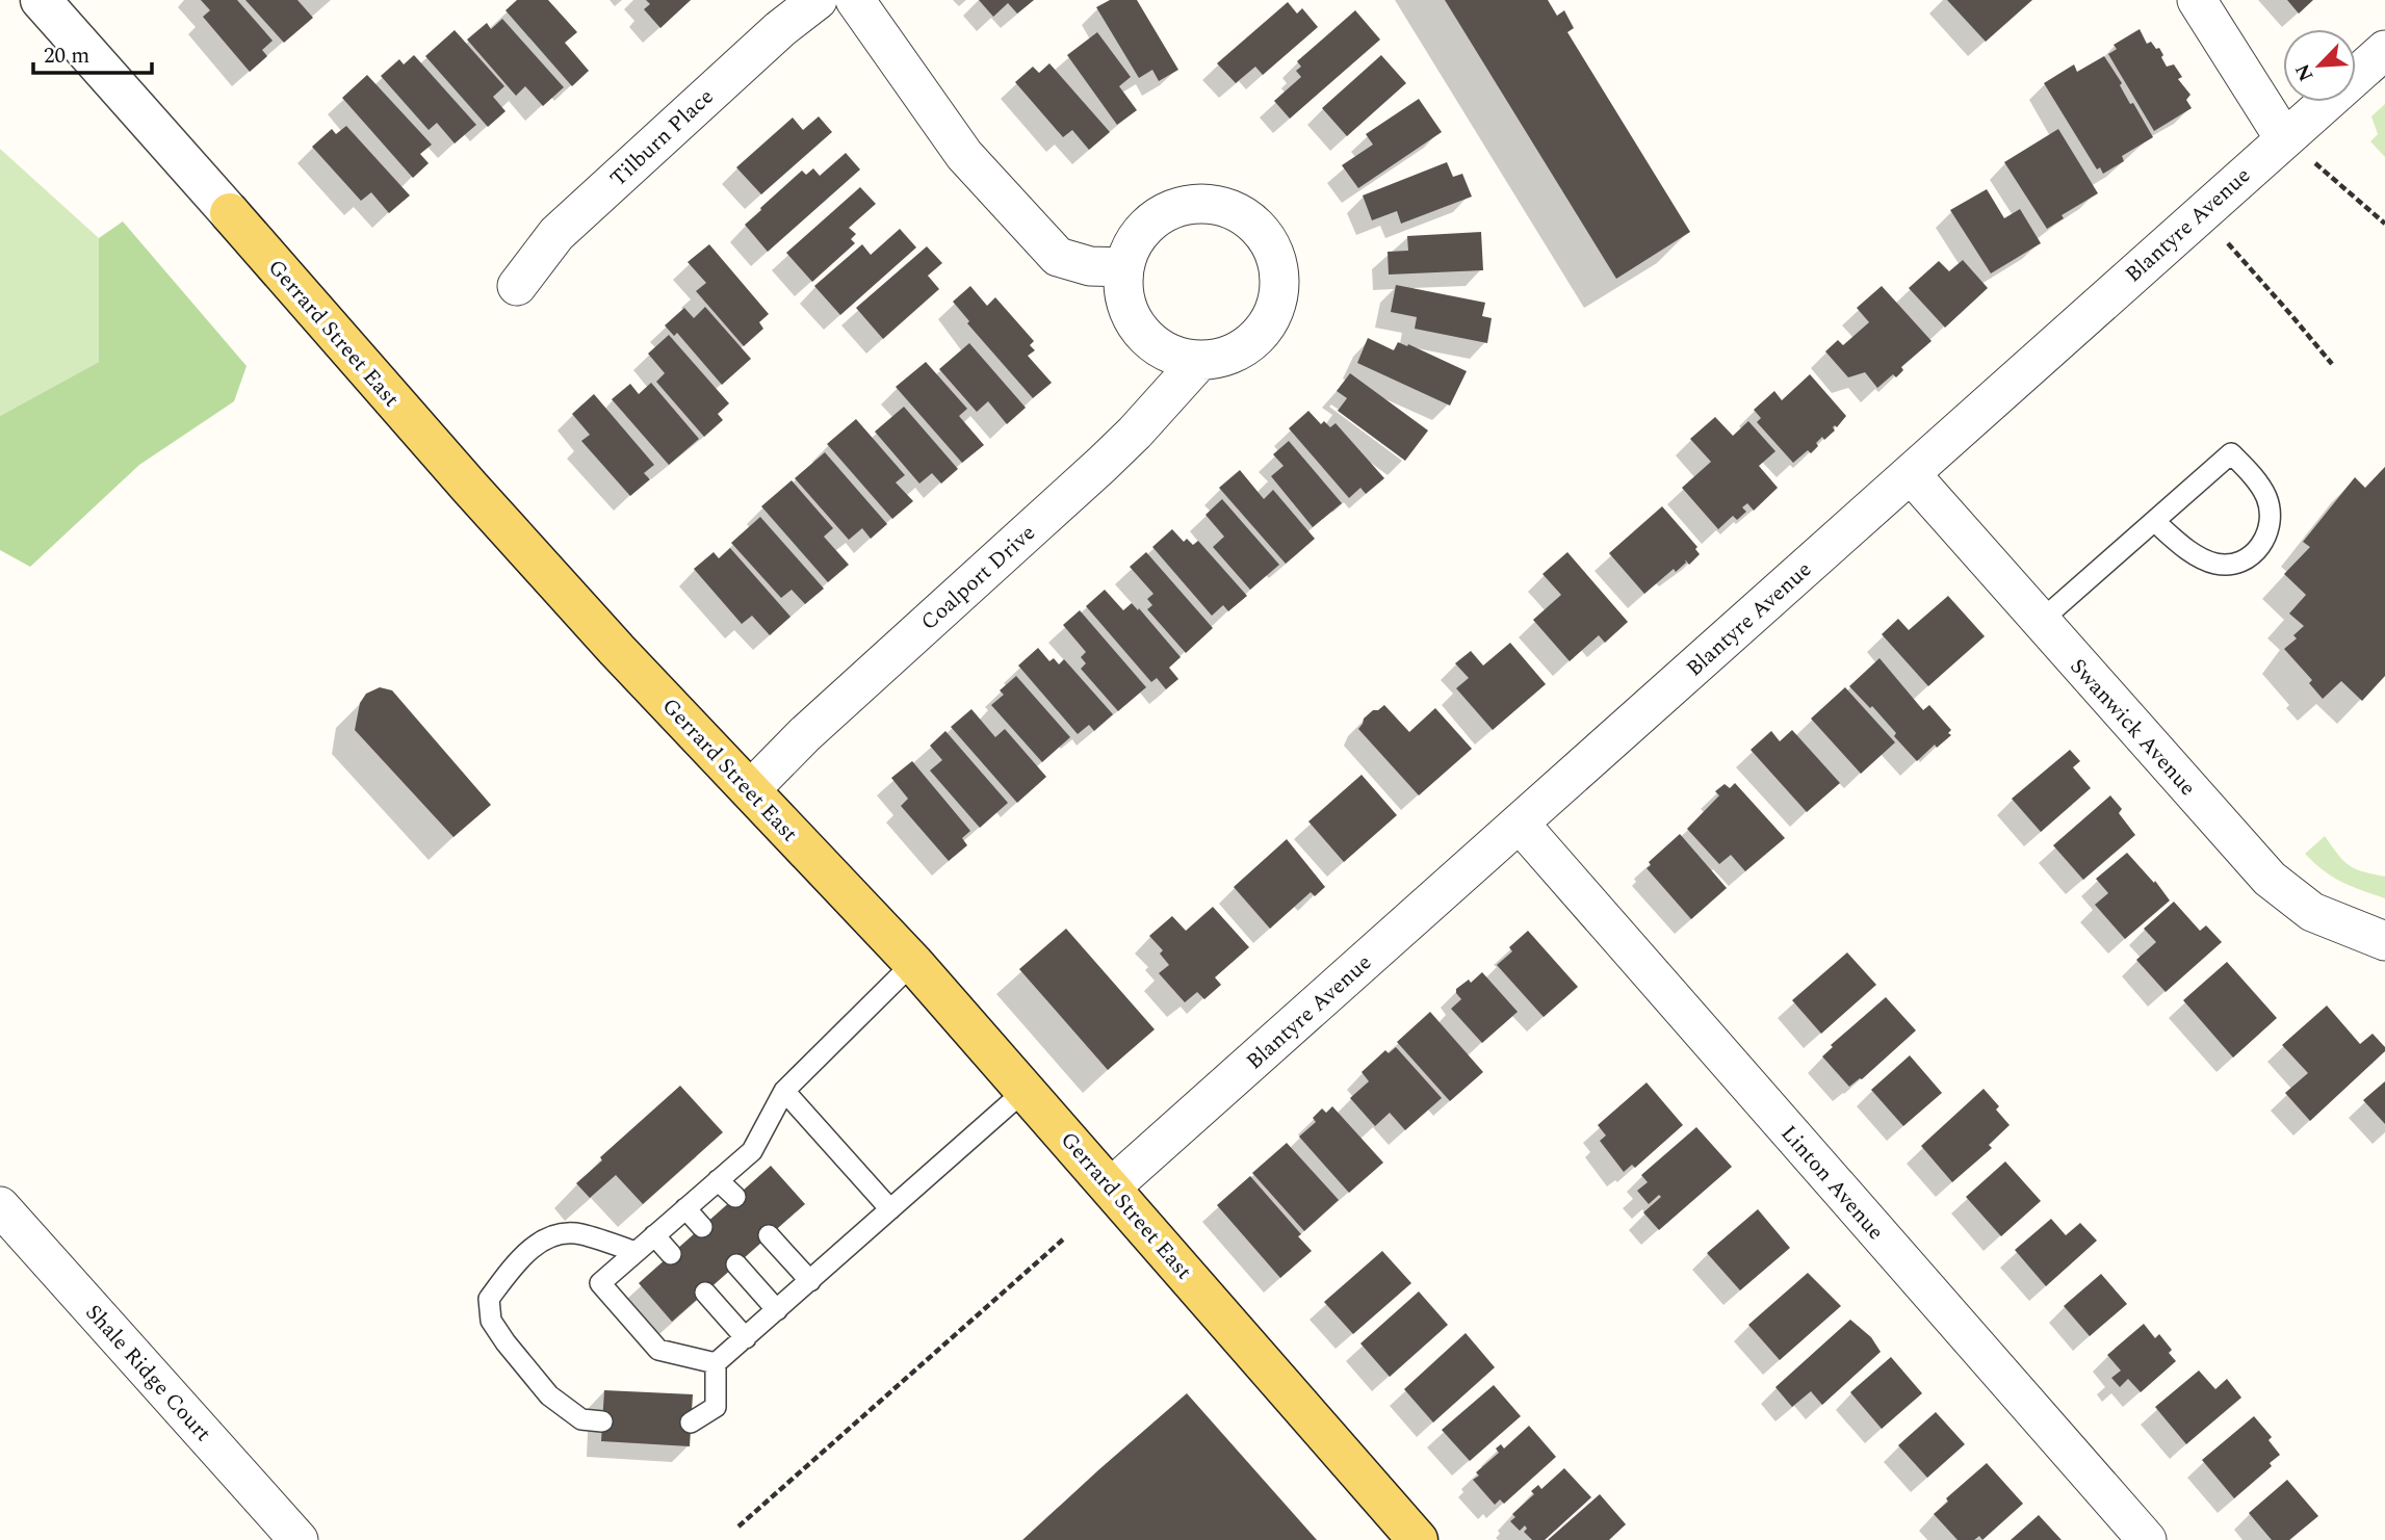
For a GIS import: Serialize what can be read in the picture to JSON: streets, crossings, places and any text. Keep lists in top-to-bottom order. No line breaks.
{"streets":{"main road":["Gerrard Street East"],"street":["Tilburn Place","Blantyre Avenue","Coalport Drive","Swanwick Avenue","Linton Avenue","Shale Ridge Court"]},"crossings":[["Blantyre Avenue","Gerrard Street East"],["Blantyre Avenue","Swanwick Avenue"],["Blantyre Avenue","Linton Avenue"],["Gerrard Street East","Coalport Drive"]],"scale_bar":"20 m","north":"bottom left"}
